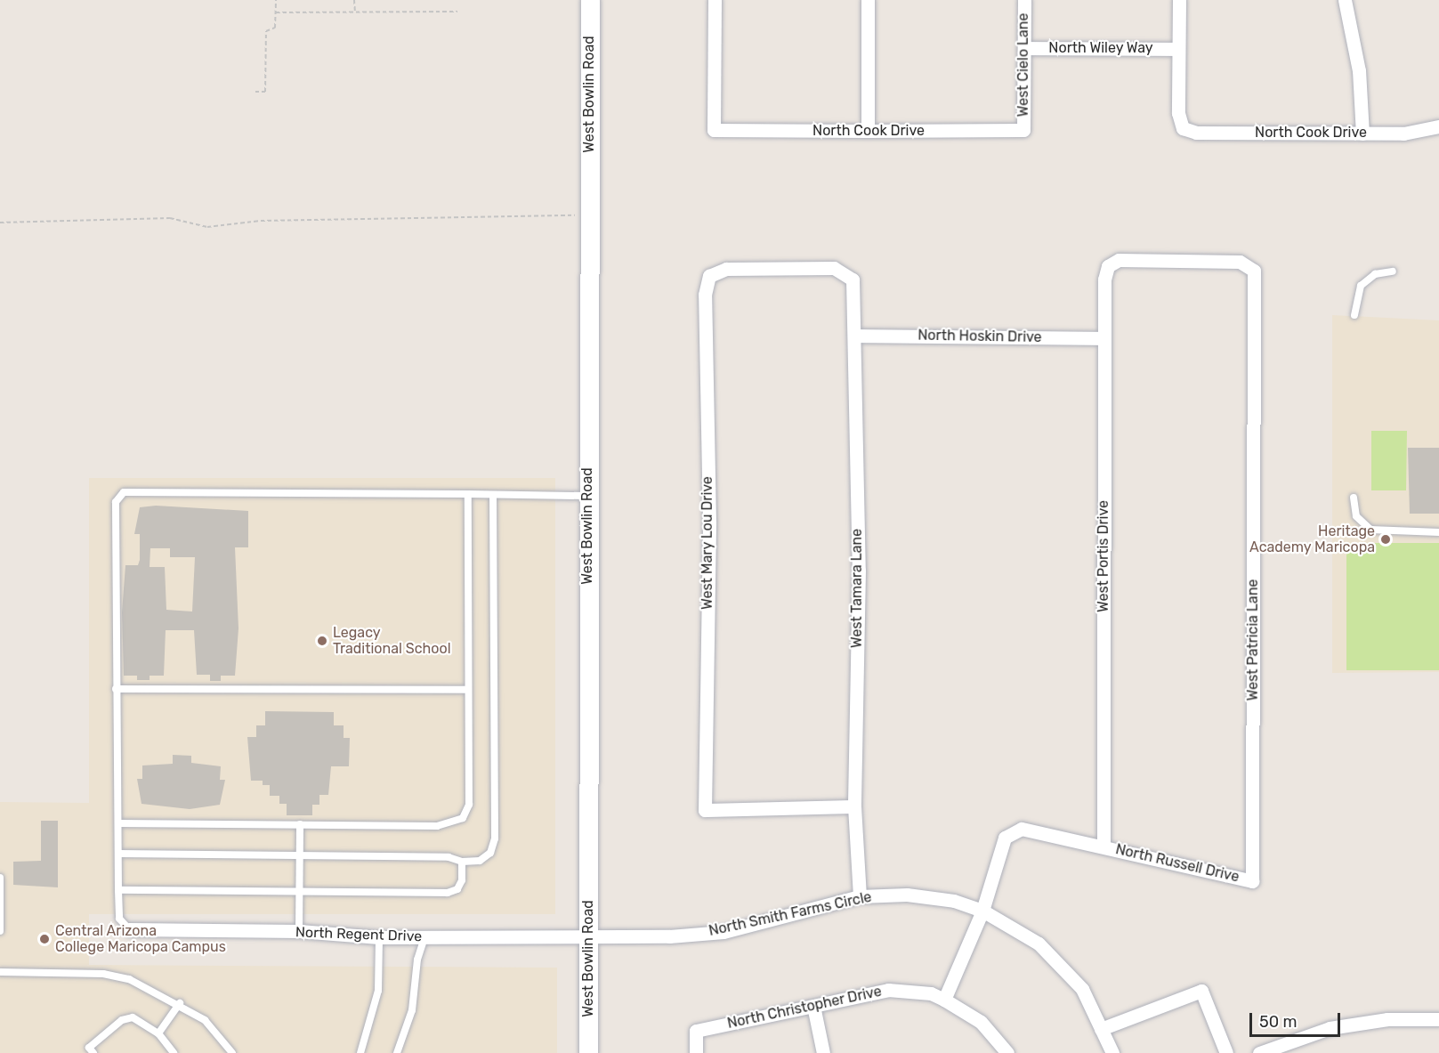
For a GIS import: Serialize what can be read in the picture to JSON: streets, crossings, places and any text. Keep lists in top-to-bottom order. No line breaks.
{"streets":{"street":["North Wiley Way","West Cielo Lane","West Bowlin Road","North Cook Drive","North Hoskin Drive","West Mary Lou Drive","West Portis Drive","West Tamara Lane","West Patricia Lane","North Russell Drive","North Smith Farms Circle","North Regent Drive","North Christopher Drive"]},"crossings":[["North Wiley Way","West Cielo Lane"],["North Wiley Way","North Cook Drive"],["West Cielo Lane","North Cook Drive"],["West Bowlin Road","North Smith Farms Circle"],["West Bowlin Road","North Regent Drive"],["North Hoskin Drive","West Portis Drive"],["North Hoskin Drive","West Tamara Lane"],["West Mary Lou Drive","West Tamara Lane"],["West Portis Drive","West Patricia Lane"],["West Portis Drive","North Russell Drive"],["West Tamara Lane","North Smith Farms Circle"],["West Patricia Lane","North Russell Drive"],["North Russell Drive","North Smith Farms Circle"],["North Russell Drive","North Christopher Drive"],["North Smith Farms Circle","North Regent Drive"]],"places":["Heritage Academy Maricopa","Legacy Traditional School","Central Arizona College Maricopa Campus"],"scale_bar":"50 m"}
